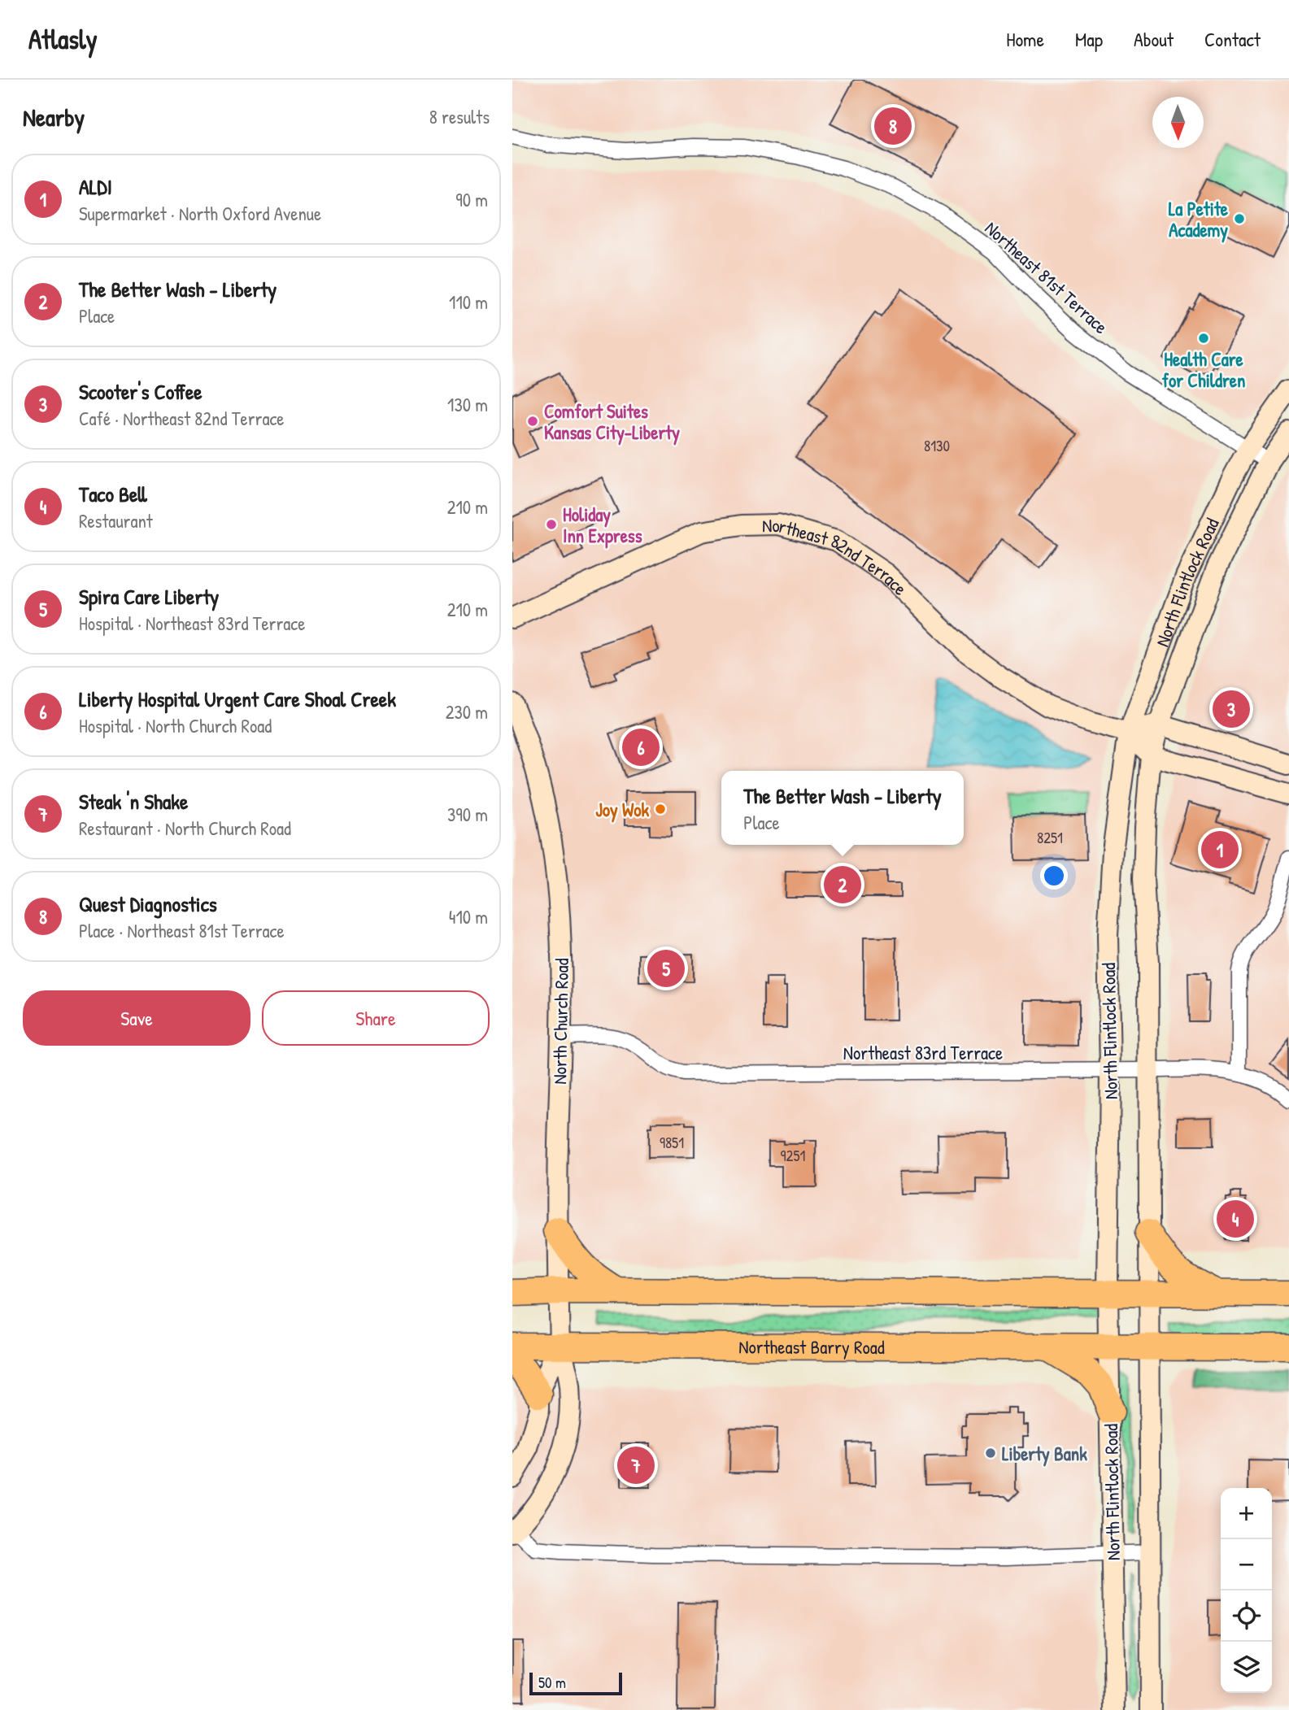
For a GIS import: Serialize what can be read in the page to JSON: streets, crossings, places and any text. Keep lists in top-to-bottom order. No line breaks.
{"streets":{"highway":["Northeast Barry Road"],"main road":["Northeast 82nd Terrace","North Flintlock Road","North Church Road"],"street":["Northeast 81st Terrace","Northeast 83rd Terrace"]},"crossings":[["Northeast 81st Terrace","North Flintlock Road"],["Northeast 82nd Terrace","North Flintlock Road"],["North Flintlock Road","Northeast 83rd Terrace"],["North Flintlock Road","Northeast Barry Road"],["North Church Road","Northeast 83rd Terrace"],["North Church Road","Northeast Barry Road"]],"places":["La Petite Academy","Health Care for Children","Comfort Suites Kansas City-Liberty","Holiday Inn Express","Joy Wok","Liberty Bank"],"house_numbers":["8130","8251","9851","9251"],"scale_bar":"50 m","north":"bottom","page":{"header":"Atlasly","nav":["Home","Map","About","Contact"],"heading":["Nearby","8 results"],"pins":["8","3","6","1","2","5","4","7"],"list":[{"mark":"1","name":"ALDI","note":"Supermarket · North Oxford Avenue","value":"90 m"},{"mark":"2","name":"The Better Wash - Liberty","note":"Place","value":"110 m"},{"mark":"3","name":"Scooter's Coffee","note":"Café · Northeast 82nd Terrace","value":"130 m"},{"mark":"4","name":"Taco Bell","note":"Restaurant","value":"210 m"},{"mark":"5","name":"Spira Care Liberty","note":"Hospital · Northeast 83rd Terrace","value":"210 m"},{"mark":"6","name":"Liberty Hospital Urgent Care Shoal Creek","note":"Hospital · North Church Road","value":"230 m"},{"mark":"7","name":"Steak 'n Shake","note":"Restaurant · North Church Road","value":"390 m"},{"mark":"8","name":"Quest Diagnostics","note":"Place · Northeast 81st Terrace","value":"410 m"}],"popup":["The Better Wash - Liberty","Place"],"buttons":["Save","Share"],"map_buttons":["+","−"],"scale":"50 m"}}
